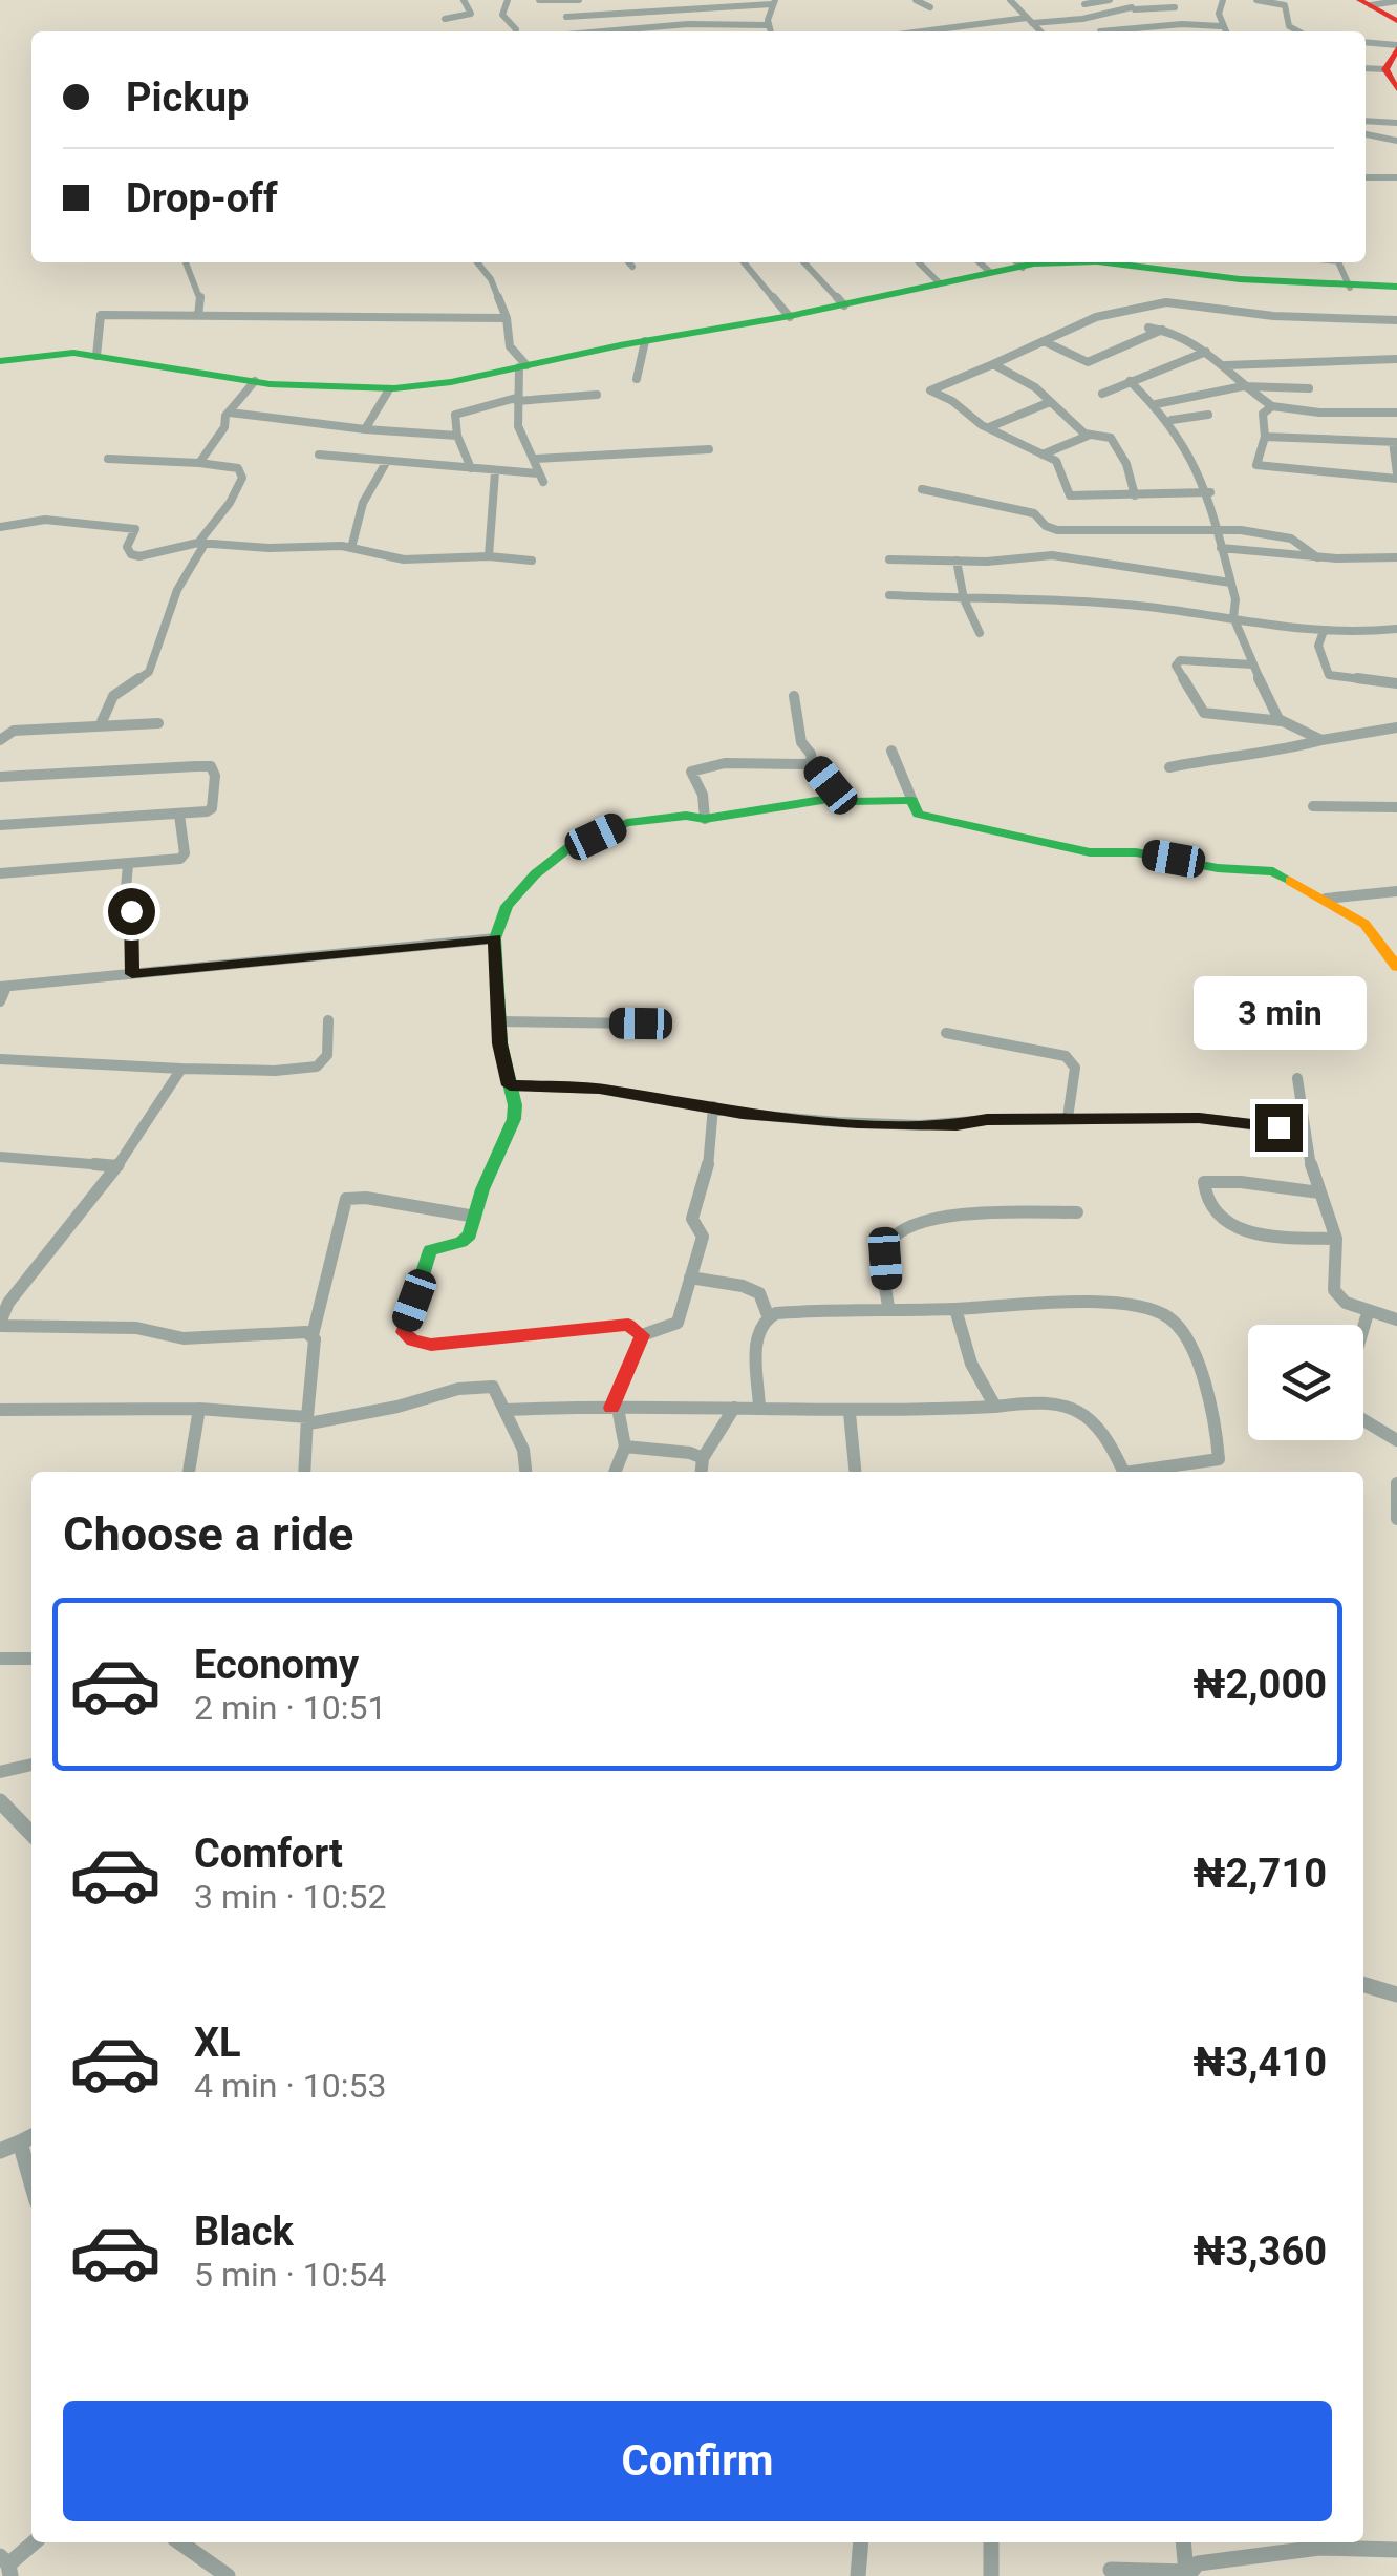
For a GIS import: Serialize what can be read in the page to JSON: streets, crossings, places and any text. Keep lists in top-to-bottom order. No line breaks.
{"page":{"banner":["Pickup","Drop-off"],"bubble":"3 min","heading":"Choose a ride","list":[{"name":"Economy","note":"2 min · 10:51","value":"₦2,000"},{"name":"Comfort","note":"3 min · 10:52","value":"₦2,710"},{"name":"XL","note":"4 min · 10:53","value":"₦3,410"},{"name":"Black","note":"5 min · 10:54","value":"₦3,360"}],"buttons":"Confirm"}}
